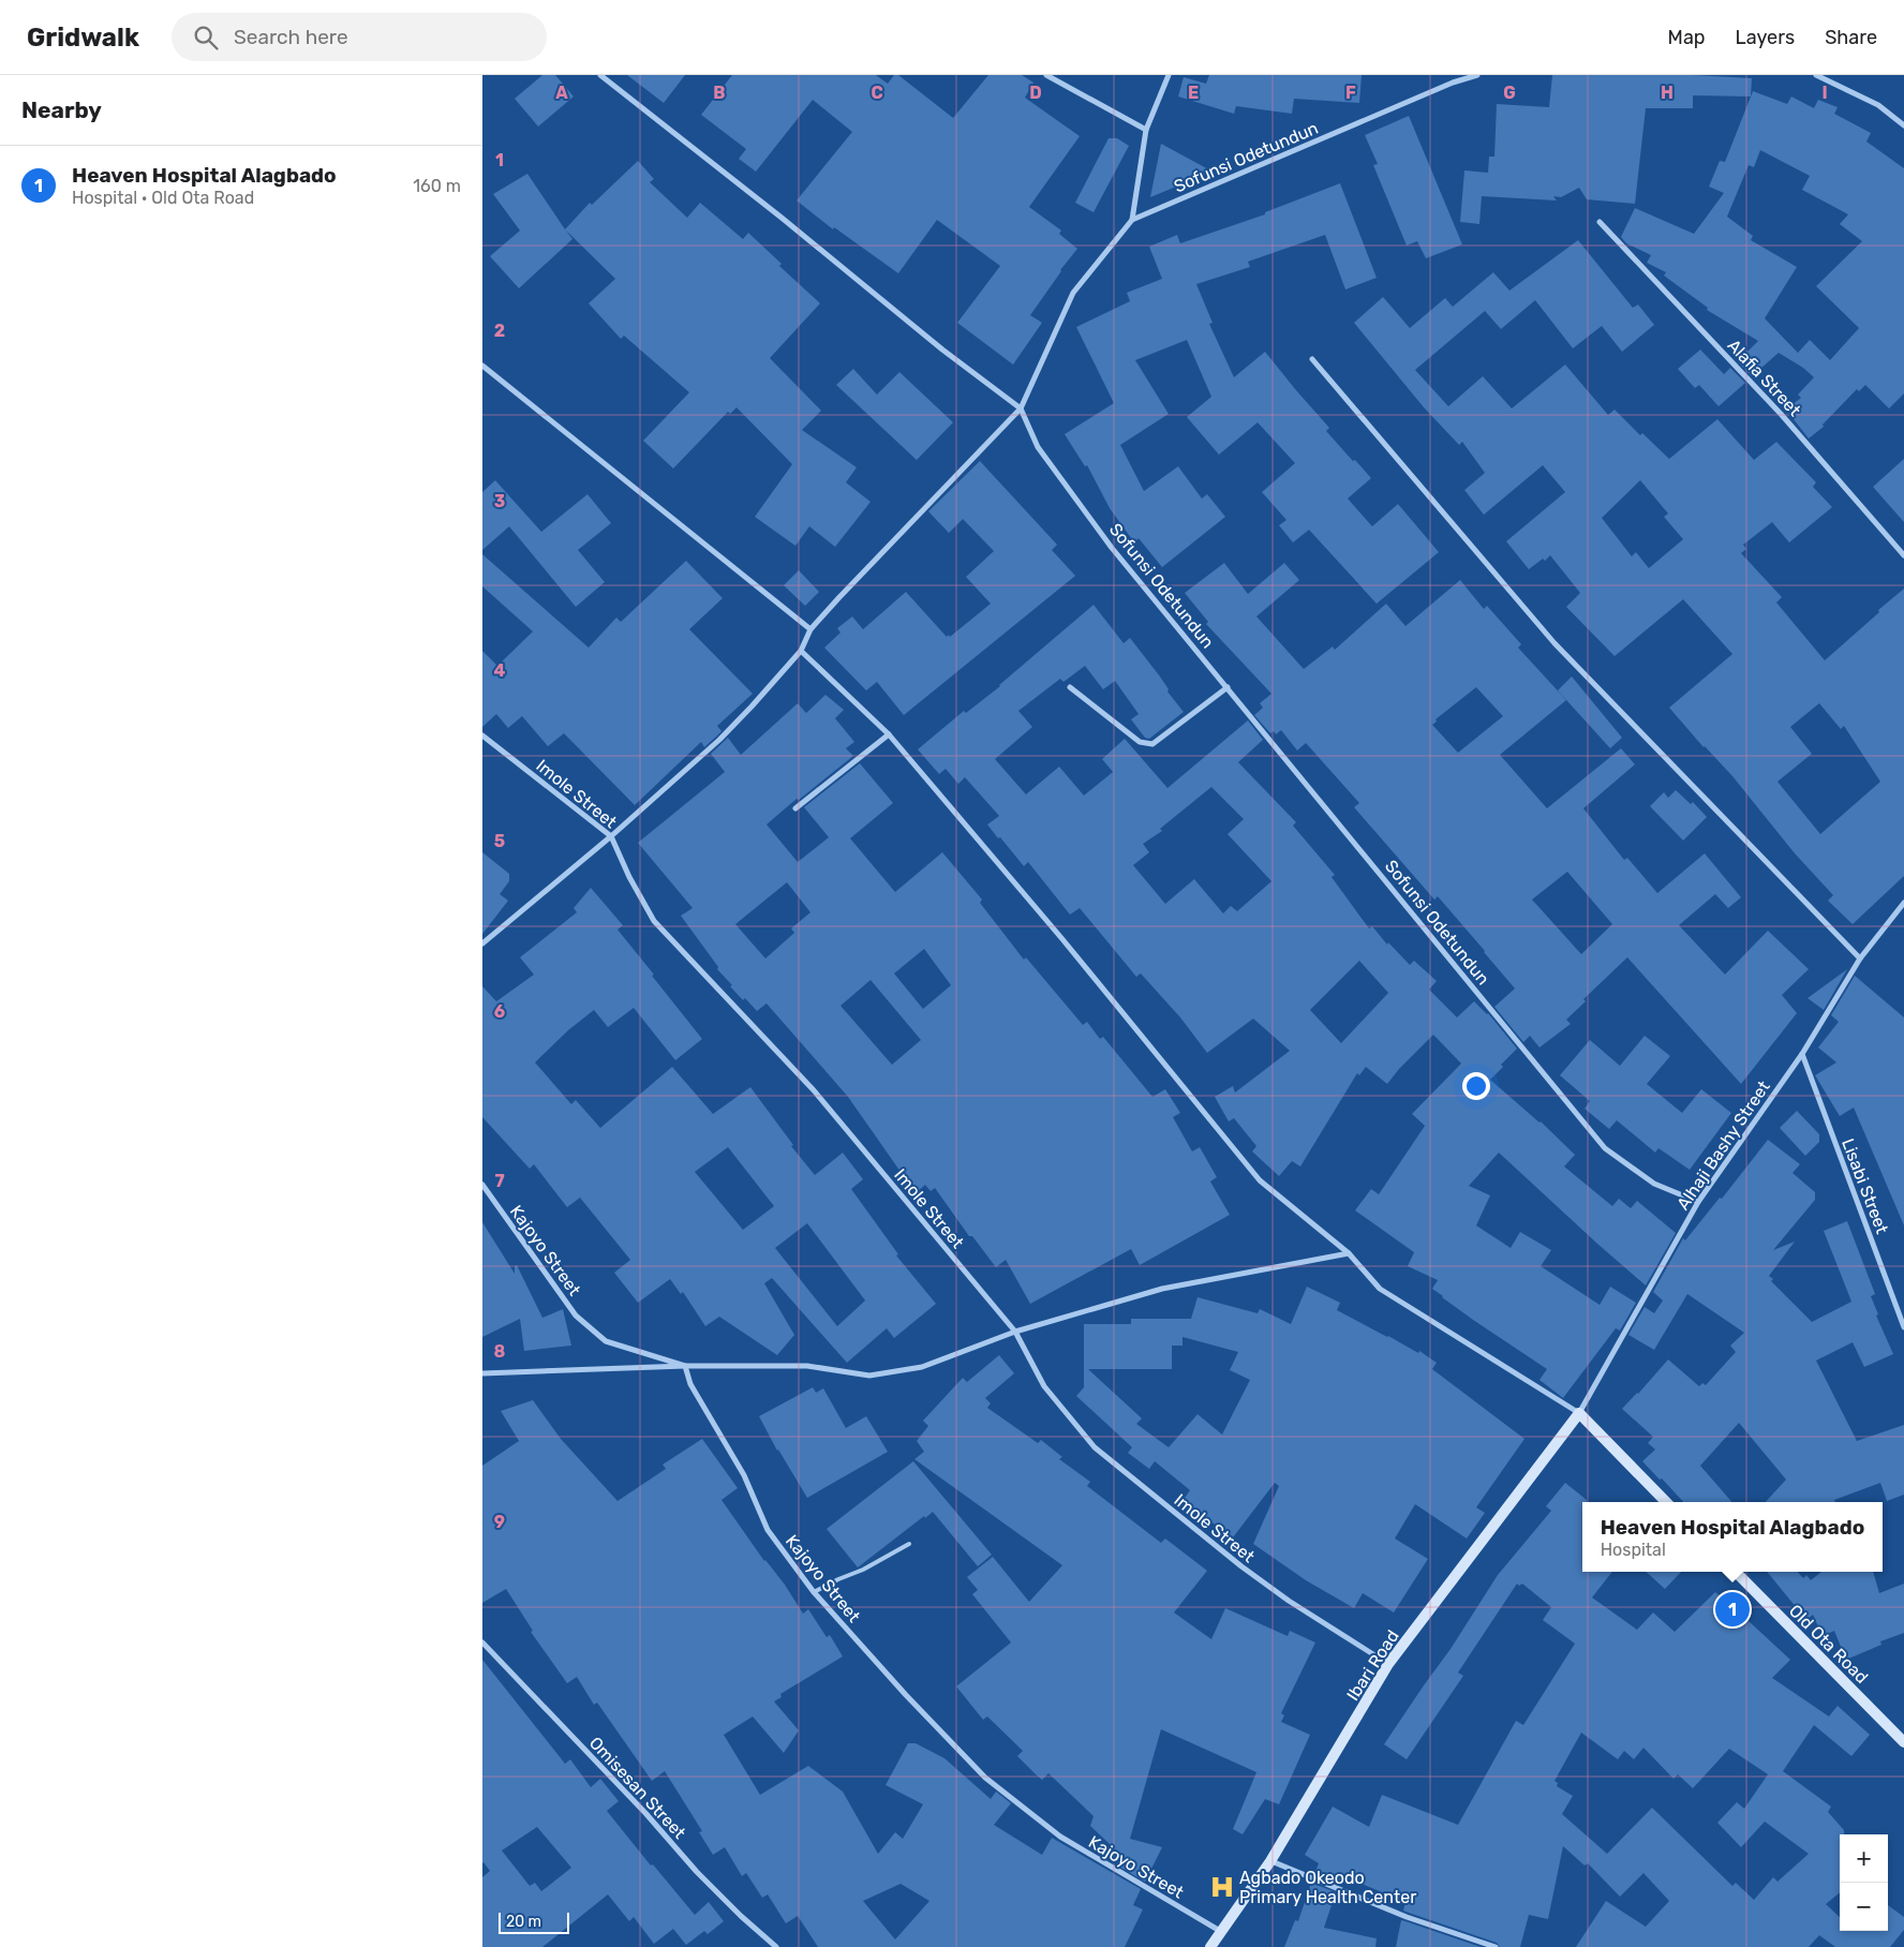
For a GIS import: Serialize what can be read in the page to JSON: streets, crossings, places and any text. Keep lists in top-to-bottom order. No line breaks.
{"streets":{"street":["Sofunsi Odetundun","Alafia Street","Imole Street","Alhaji Bashy Street","Lisabi Street","Kajoyo Street","Old Ota Road","Ibari Road","Omisesan Street"]},"crossings":[["Sofunsi Odetundun","Alhaji Bashy Street"],["Imole Street","Ibari Road"],["Alhaji Bashy Street","Lisabi Street"],["Alhaji Bashy Street","Ibari Road"],["Kajoyo Street","Ibari Road"]],"places":{"hospital":["Agbado Okeodo Primary Health Center"]},"scale_bar":"20 m","page":{"header":"Gridwalk","search":"Search here","nav":["Map","Layers","Share"],"heading":"Nearby","list":[{"mark":"1","name":"Heaven Hospital Alagbado","note":"Hospital · Old Ota Road","value":"160 m"}],"popup":["Heaven Hospital Alagbado","Hospital"],"pins":"1","map_buttons":["+","−"],"scale":"20 m"},"grid":{"columns":["A","B","C","D","E","F","G","H","I"],"rows":["1","2","3","4","5","6","7","8","9"]}}
